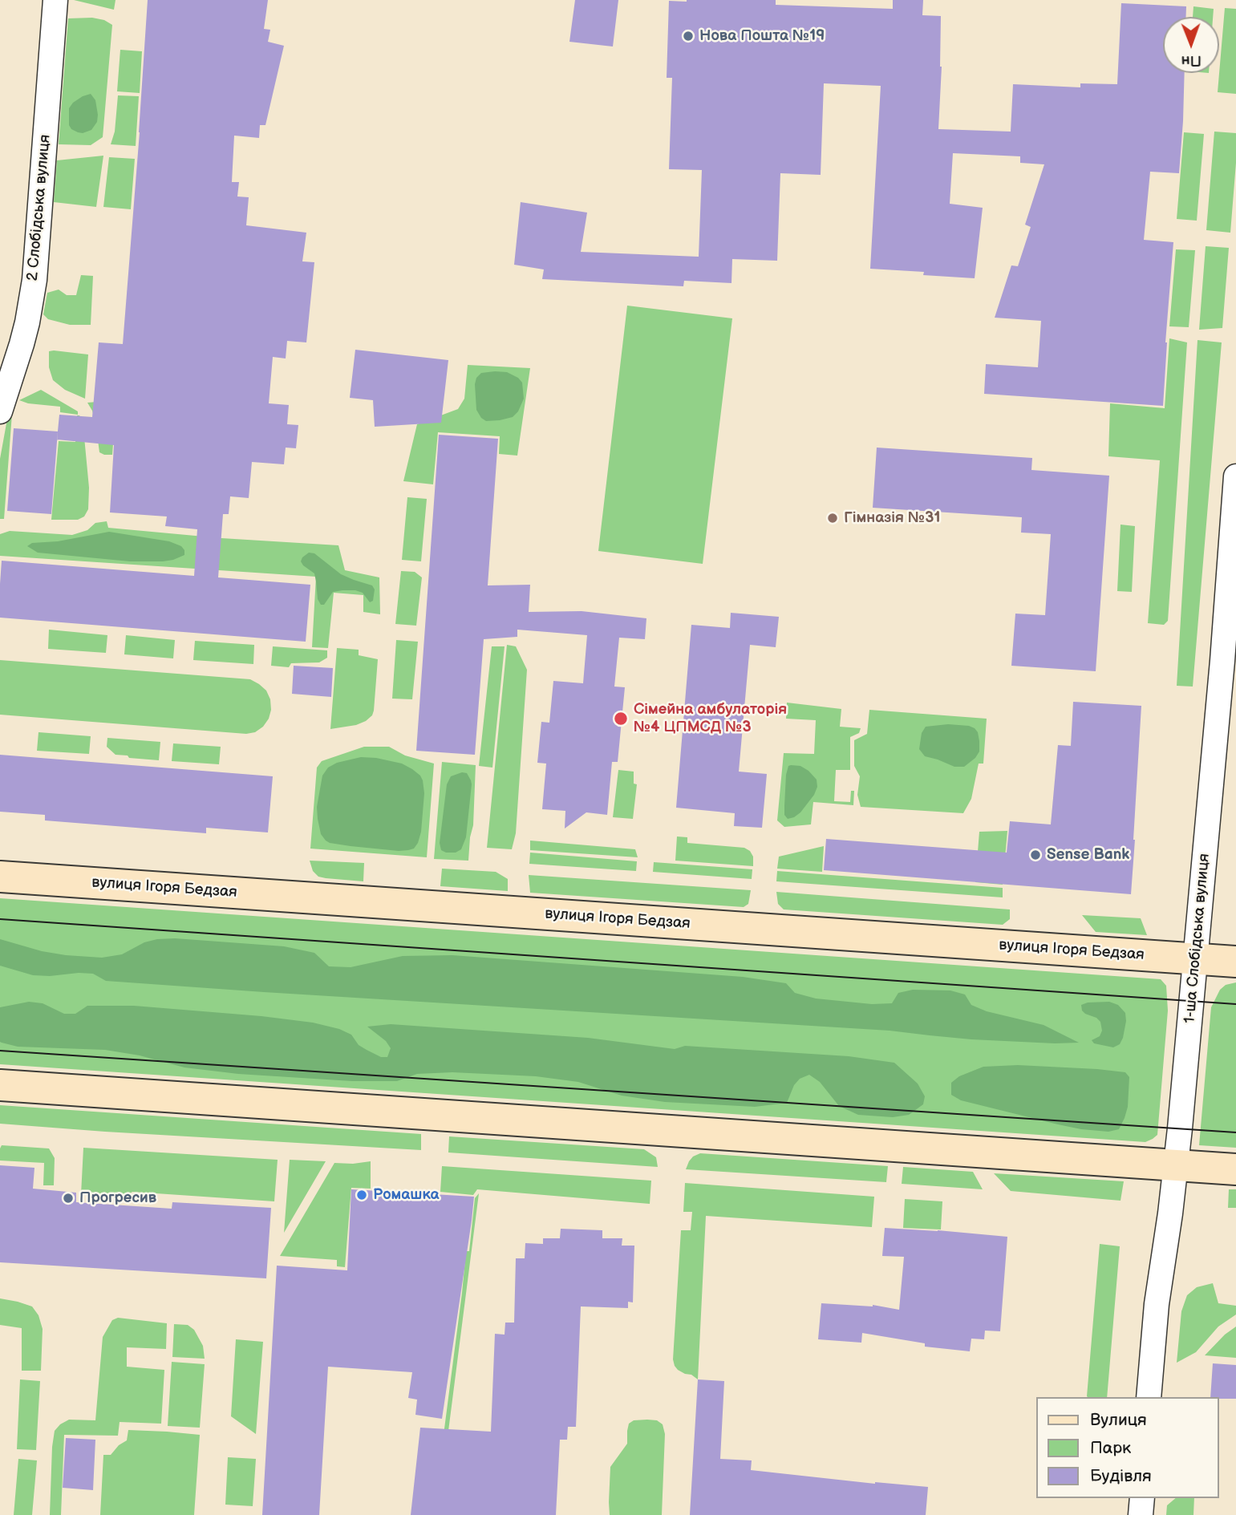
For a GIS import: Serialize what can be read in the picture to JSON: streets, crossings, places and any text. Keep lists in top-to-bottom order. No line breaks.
{"streets":{"street":["2 Слобідська вулиця","вулиця Ігоря Бедзая","1-ша Слобідська вулиця"]},"crossings":[["вулиця Ігоря Бедзая","1-ша Слобідська вулиця"]],"places":["Нова Пошта №19","Гімназія №31","Сімейна амбулаторія №4 ЦПМСД №3","Sense Bank","Ромашка","Прогресив"],"legend":["Вулиця","Парк","Будівля"],"north":"bottom"}
